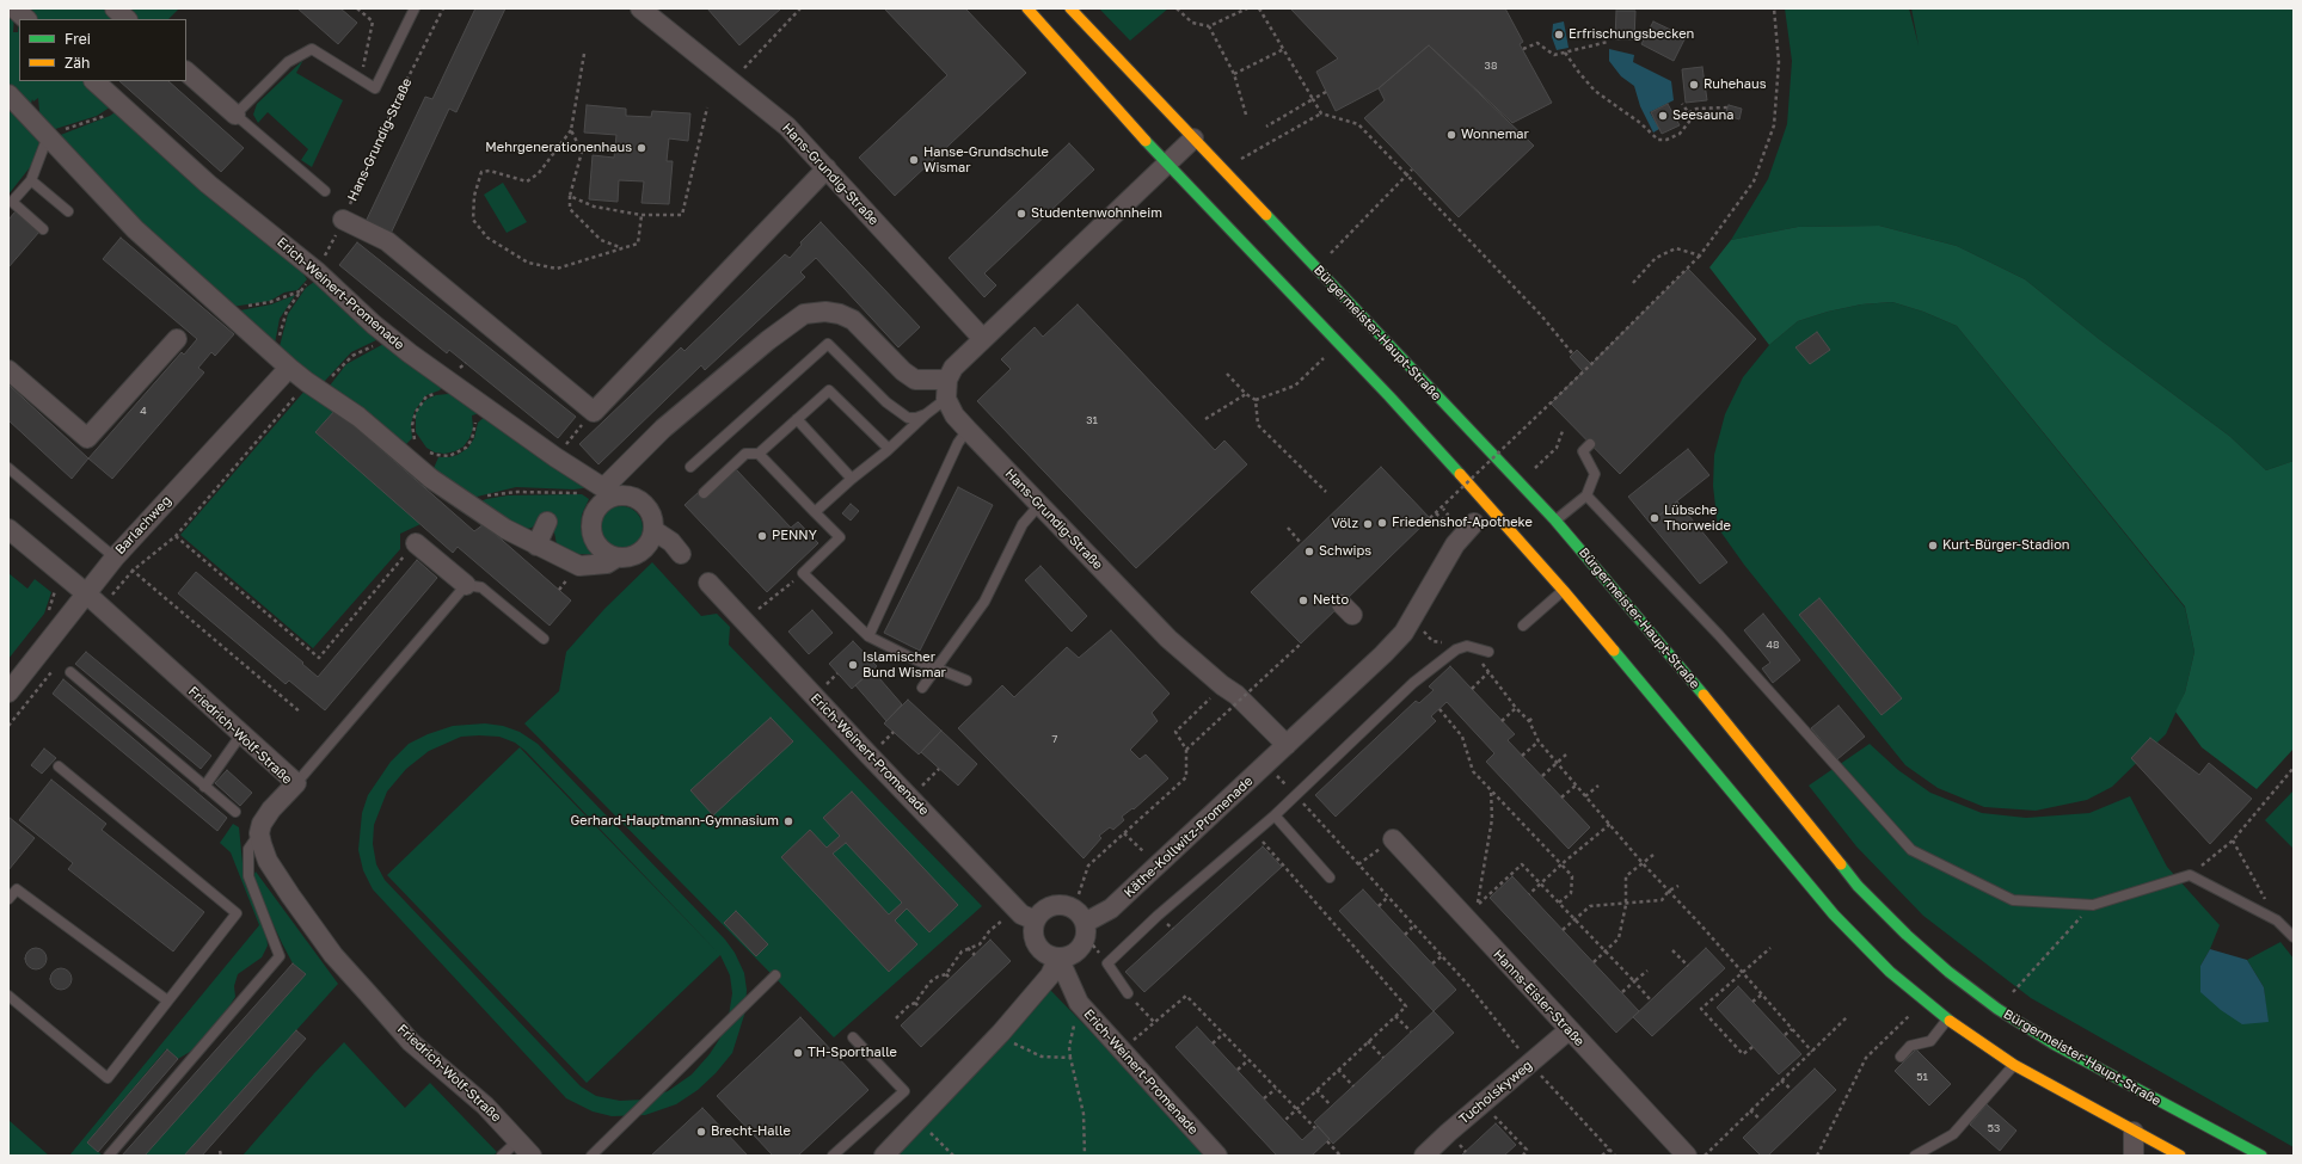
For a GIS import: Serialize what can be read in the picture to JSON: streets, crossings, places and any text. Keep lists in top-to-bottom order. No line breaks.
{"streets":{"street":["Hans-Grundig-Straße","Erich-Weinert-Promenade","Bürgermeister-Haupt-Straße","Barlachweg","Friedrich-Wolf-Straße","Käthe-Kollwitz-Promenade","Hanns-Eisler-Straße","Tucholskyweg"]},"crossings":[["Hans-Grundig-Straße","Erich-Weinert-Promenade"],["Erich-Weinert-Promenade","Käthe-Kollwitz-Promenade"],["Barlachweg","Friedrich-Wolf-Straße"],["Hanns-Eisler-Straße","Tucholskyweg"]],"places":["Erfrischungsbecken","Ruhehaus","Seesauna","Wonnemar","Mehrgenerationenhaus","Hanse-Grundschule Wismar","Studentenwohnheim","Lübsche Thorweide","Friedenshof-Apotheke","Völz","PENNY","Kurt-Bürger-Stadion","Schwips","Netto","Islamischer Bund Wismar","Gerhard-Hauptmann-Gymnasium","TH-Sporthalle","Brecht-Halle"],"house_numbers":["38","4","31","48","7","51","53"],"legend":["Frei","Zäh"]}
